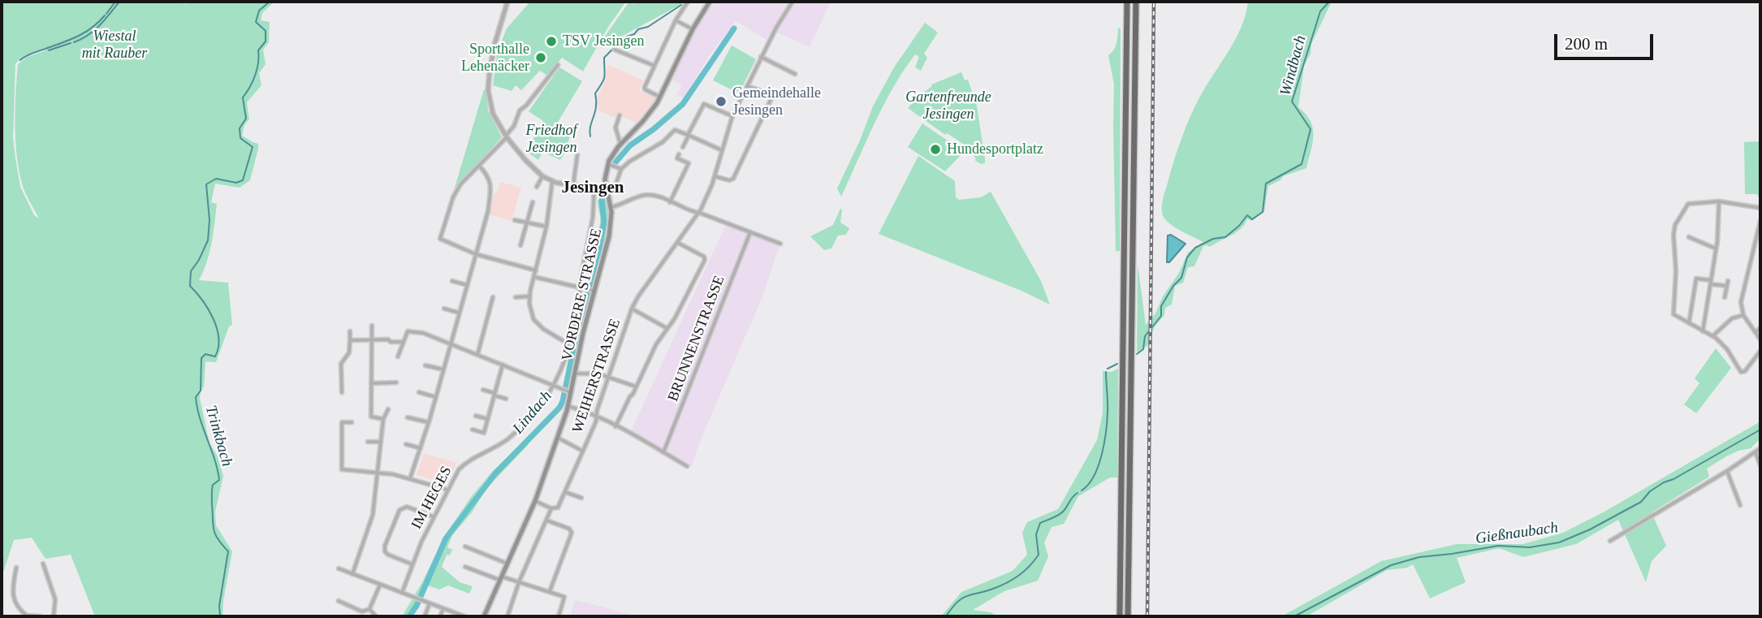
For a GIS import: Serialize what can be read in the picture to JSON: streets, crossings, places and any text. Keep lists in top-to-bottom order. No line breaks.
{"streets":{"main road":["VORDERE STRASSE"],"street":["BRUNNENSTRASSE","WEIHERSTRASSE","IM HEGES"]},"crossings":[["VORDERE STRASSE","WEIHERSTRASSE"]],"districts":["Jesingen"],"water":["Windbach","Lindach","Trinkbach","Gießnaubach"],"parks":["Wiestal mit Rauber","Gartenfreunde Jesingen","Friedhof Jesingen"],"places":["TSV Jesingen","Sporthalle Lehenäcker","Gemeindehalle Jesingen","Hundesportplatz"],"scale_bar":"200 m"}
